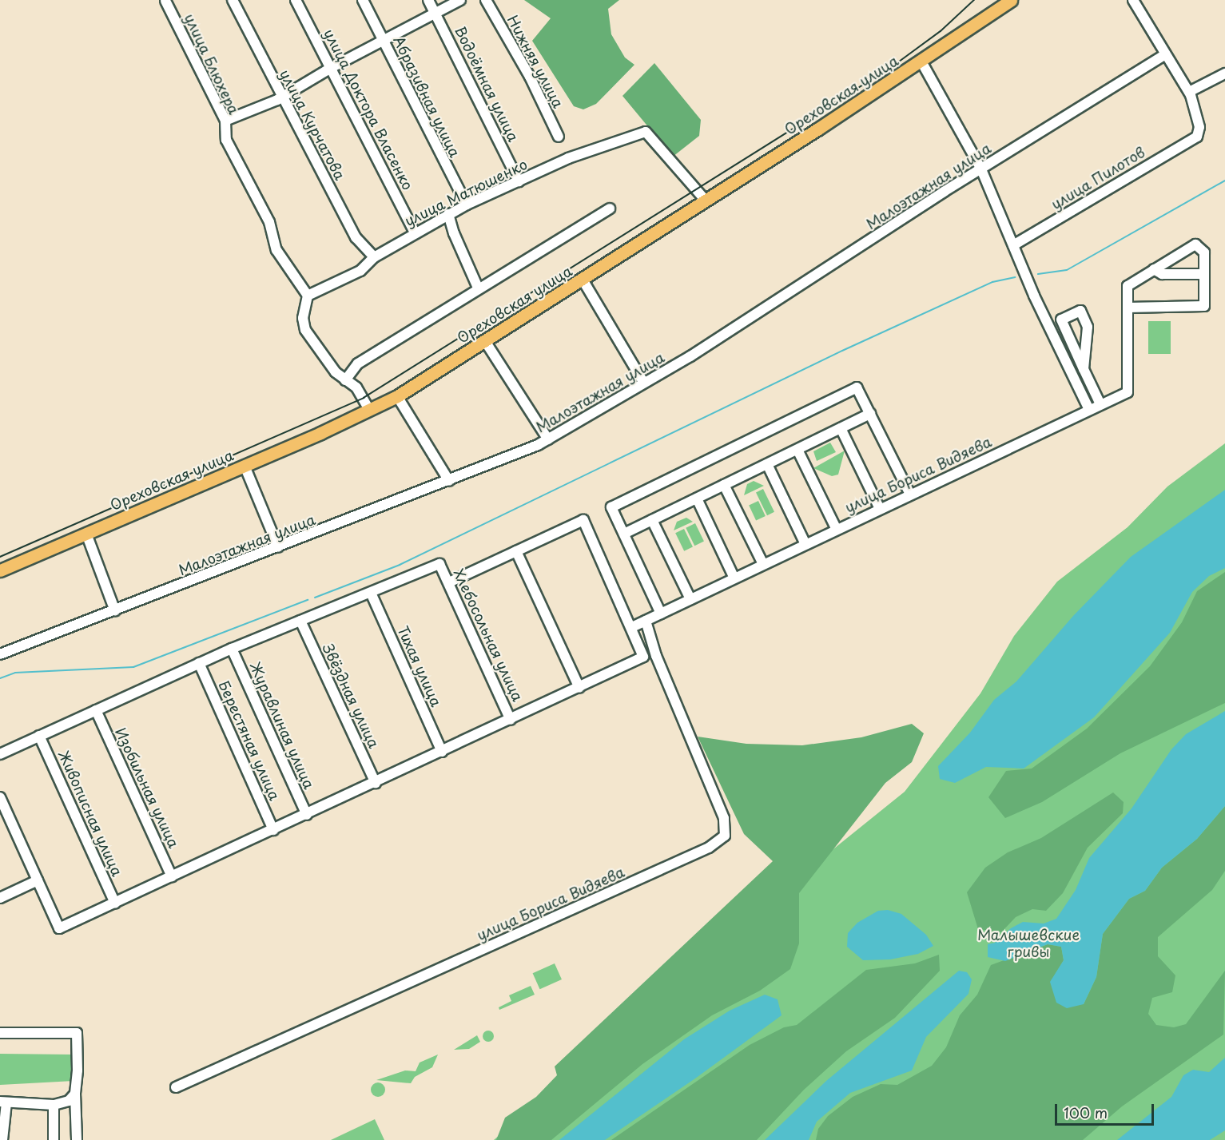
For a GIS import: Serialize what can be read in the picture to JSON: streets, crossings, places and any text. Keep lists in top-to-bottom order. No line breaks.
{"streets":{"main road":["Ореховская улица"],"street":["Нижняя улица","улица Блюхера","Водоёмная улица","Абразивная улица","улица Доктора Власенко","улица Курчатова","улица Пилотов","Малоэтажная улица","улица Матюшенко","улица Бориса Видяева","Хлебосольная улица","Тихая улица","Звёздная улица","Журавлиная улица","Берестяная улица","Изобильная улица","Живописная улица"]},"crossings":[["улица Блюхера","улица Матюшенко"],["Водоёмная улица","улица Матюшенко"],["Ореховская улица","улица Матюшенко"],["Абразивная улица","улица Матюшенко"],["улица Доктора Власенко","улица Матюшенко"],["улица Курчатова","улица Матюшенко"],["Хлебосольная улица","Тихая улица"]],"parks":["Малышевские гривы"],"scale_bar":"100 m"}
